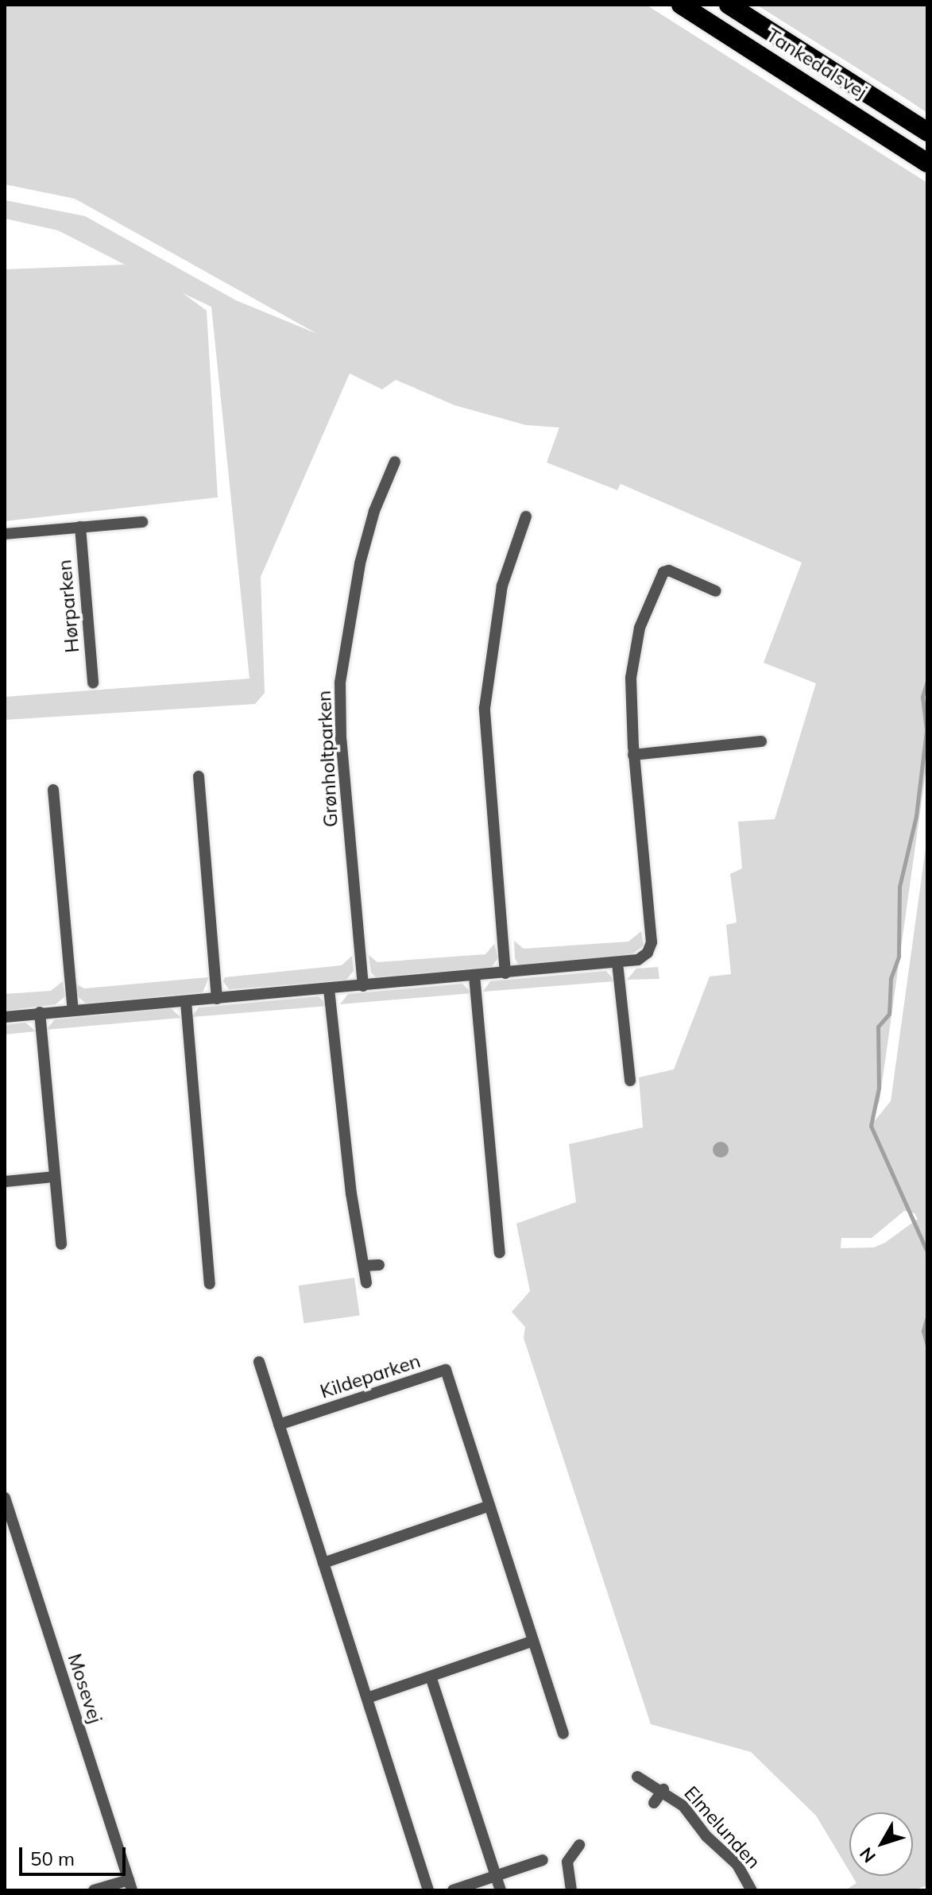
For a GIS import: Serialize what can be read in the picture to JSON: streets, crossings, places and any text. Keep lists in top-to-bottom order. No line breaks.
{"streets":{"highway":["Tankedalsvej"],"street":["Hørparken","Grønholtparken","Kildeparken","Mosevej","Elmelunden"]},"scale_bar":"50 m","north":"bottom left"}
